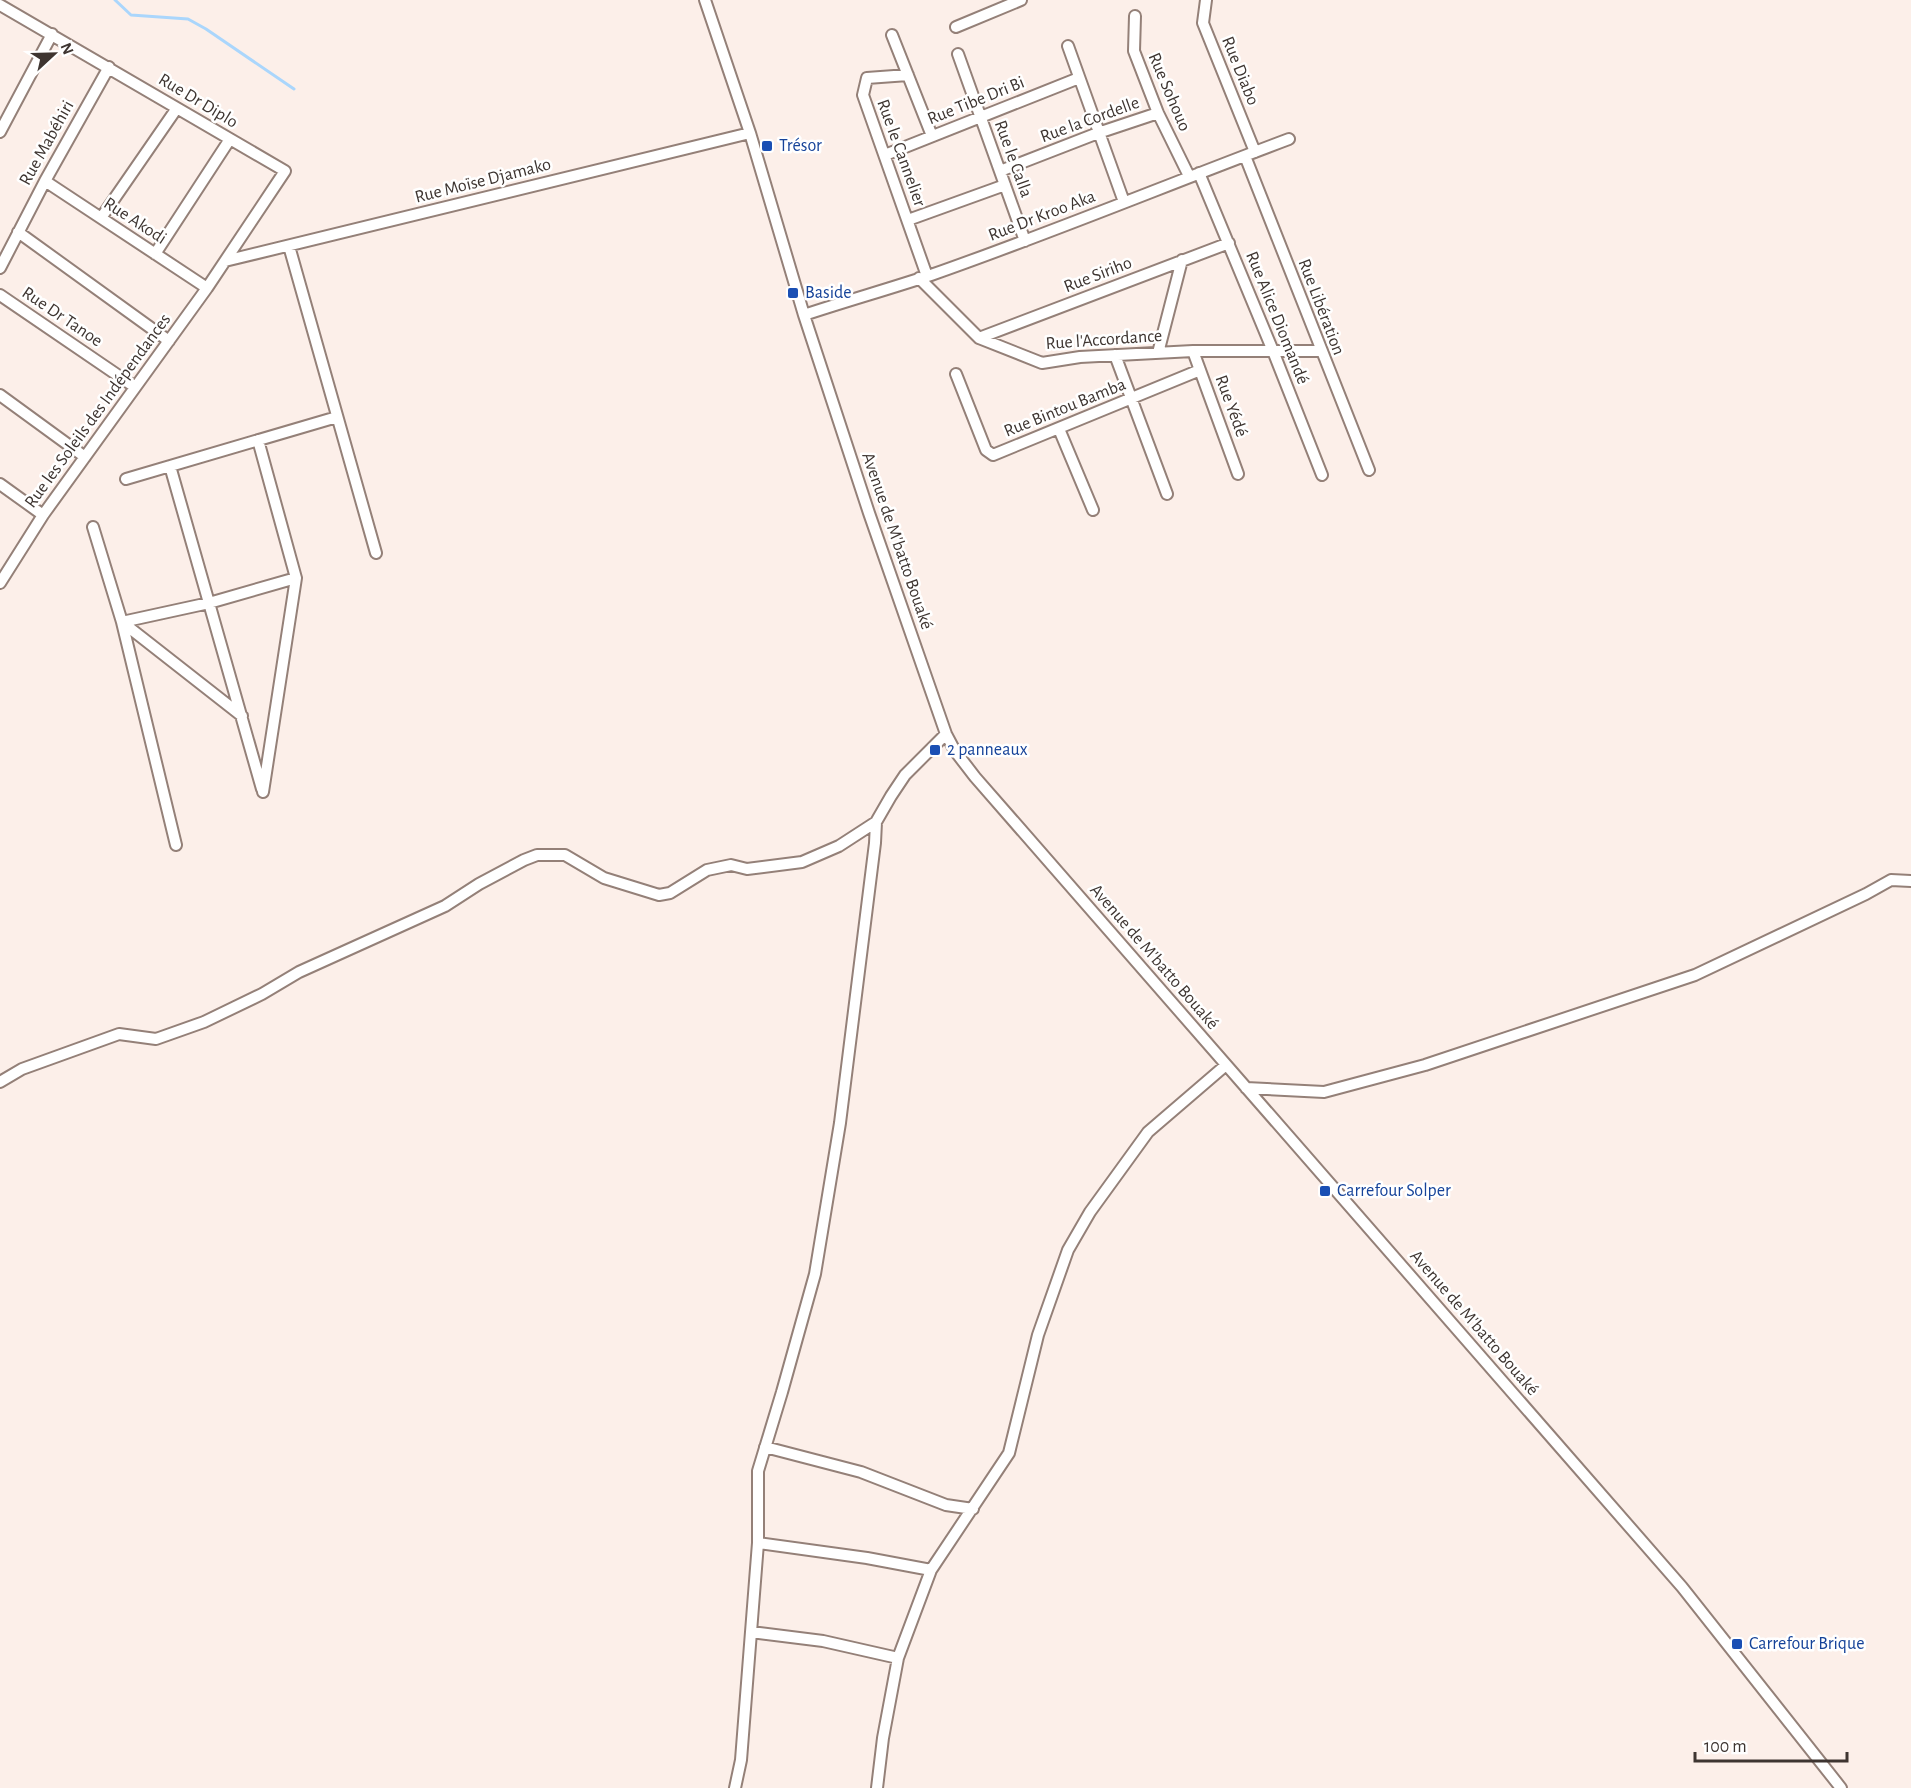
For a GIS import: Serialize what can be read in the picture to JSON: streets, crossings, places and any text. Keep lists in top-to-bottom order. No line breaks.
{"streets":{"street":["Rue Diabo","Rue Sohouo","Rue Dr Diplo","Rue Tibe Dri Bi","Rue la Cordelle","Rue Mabéhiri","Rue le Cannelier","Rue le Calla","Rue Moïse Djamako","Rue Dr Kroo Aka","Rue Akodi","Rue Siriho","Rue Libération","Rue Dr Tanoe","Rue Alice Diomandé","Rue l'Accordance","Rue Yédé","Rue Bintou Bamba","Rue les Soleils des Indépendances","Avenue de M'batto Bouaké"]},"crossings":[["Rue Diabo","Rue Dr Kroo Aka"],["Rue Diabo","Rue Libération"],["Rue Sohouo","Rue la Cordelle"],["Rue Sohouo","Rue Dr Kroo Aka"],["Rue Sohouo","Rue Alice Diomandé"],["Rue Dr Diplo","Rue Mabéhiri"],["Rue Dr Diplo","Rue Moïse Djamako"],["Rue Dr Diplo","Rue les Soleils des Indépendances"],["Rue Tibe Dri Bi","Rue le Cannelier"],["Rue Tibe Dri Bi","Rue le Calla"],["Rue la Cordelle","Rue le Calla"],["Rue Mabéhiri","Rue Akodi"],["Rue le Cannelier","Rue Dr Kroo Aka"],["Rue le Cannelier","Rue l'Accordance"],["Rue le Calla","Rue Dr Kroo Aka"],["Rue Moïse Djamako","Rue les Soleils des Indépendances"],["Rue Moïse Djamako","Avenue de M'batto Bouaké"],["Rue Dr Kroo Aka","Rue Libération"],["Rue Dr Kroo Aka","Rue Alice Diomandé"],["Rue Dr Kroo Aka","Rue l'Accordance"],["Rue Dr Kroo Aka","Avenue de M'batto Bouaké"],["Rue Akodi","Rue les Soleils des Indépendances"],["Rue Siriho","Rue Alice Diomandé"],["Rue Siriho","Rue l'Accordance"],["Rue Libération","Rue l'Accordance"],["Rue Dr Tanoe","Rue les Soleils des Indépendances"],["Rue Alice Diomandé","Rue l'Accordance"],["Rue l'Accordance","Rue Yédé"],["Rue Yédé","Rue Bintou Bamba"]],"places":{"transit":["Trésor","Baside","2 panneaux","Carrefour Solper","Carrefour Brique"]},"scale_bar":"100 m","north":"right"}
